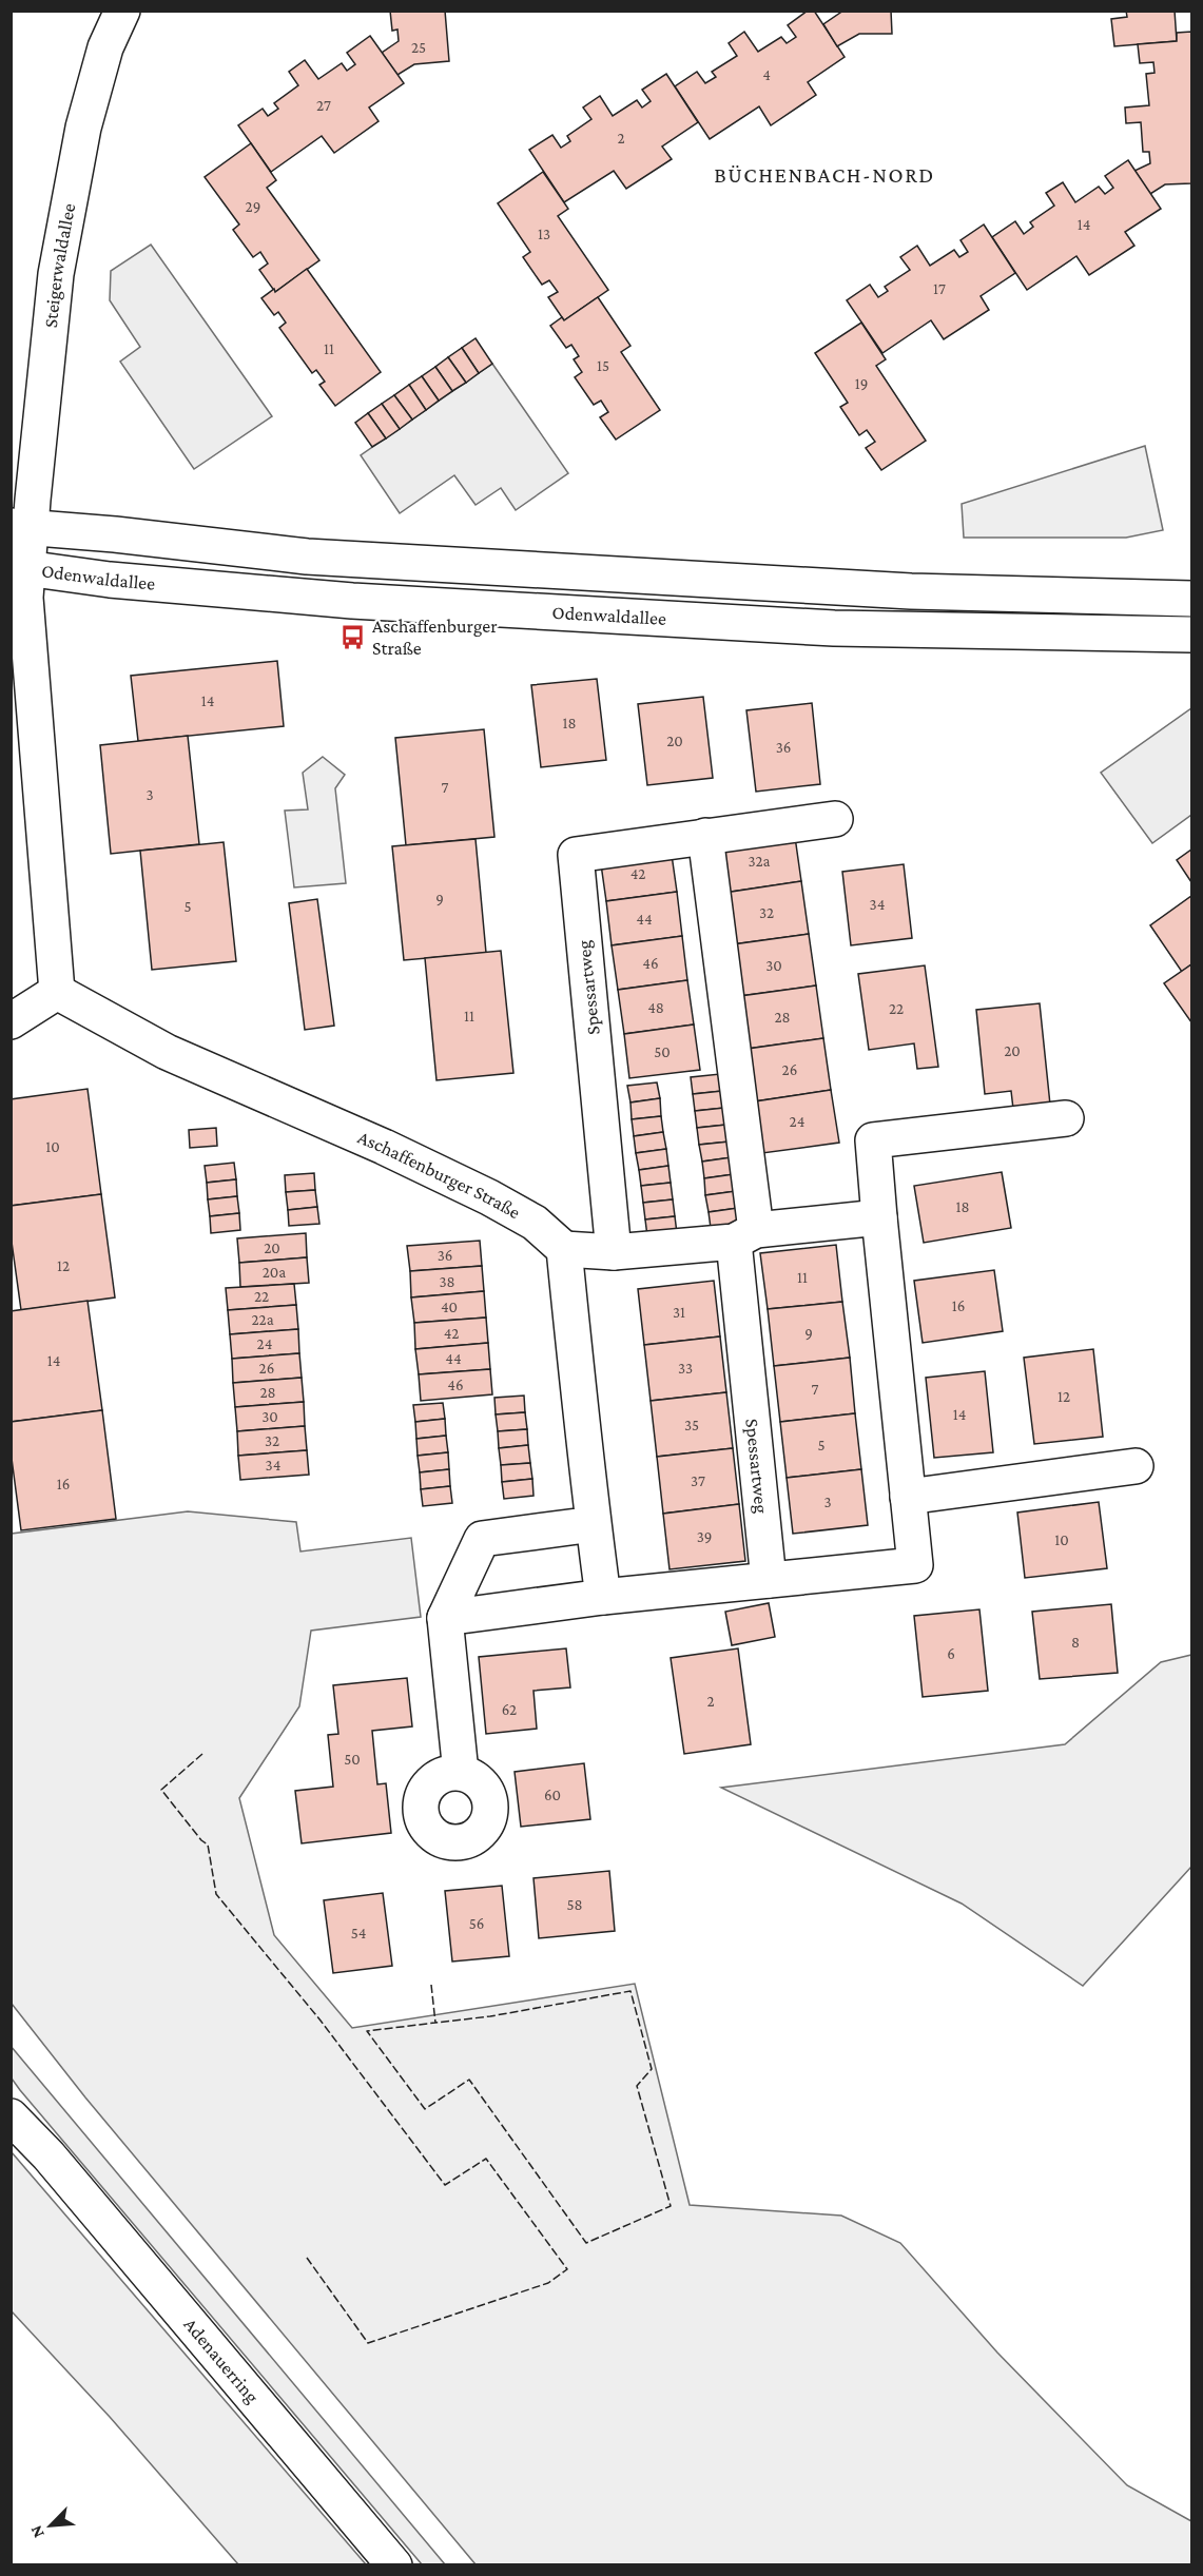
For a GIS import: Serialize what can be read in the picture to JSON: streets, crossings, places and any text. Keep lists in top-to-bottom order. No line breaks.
{"streets":{"street":["Steigerwaldallee","Odenwaldallee","Spessartweg","Aschaffenburger Straße","Adenauerring"]},"crossings":[["Steigerwaldallee","Odenwaldallee"]],"districts":["BÜCHENBACH-NORD"],"places":{"bus stop":["Aschaffenburger Straße"]},"house_numbers":["25","4","27","2","29","14","13","17","11","15","19","14","18","20","36","7","3","32a","42","9","34","5","32","44","46","30","48","22","11","28","20","50","26","24","10","18","20","36","12","20a","11","38","22","16","40","31","22a","42","9","24","44","14","26","33","46","7","28","12","14","30","35","32","5","34","37","16","3","39","10","8","6","2","62","50","60","58","56","54"],"north":"bottom left"}
